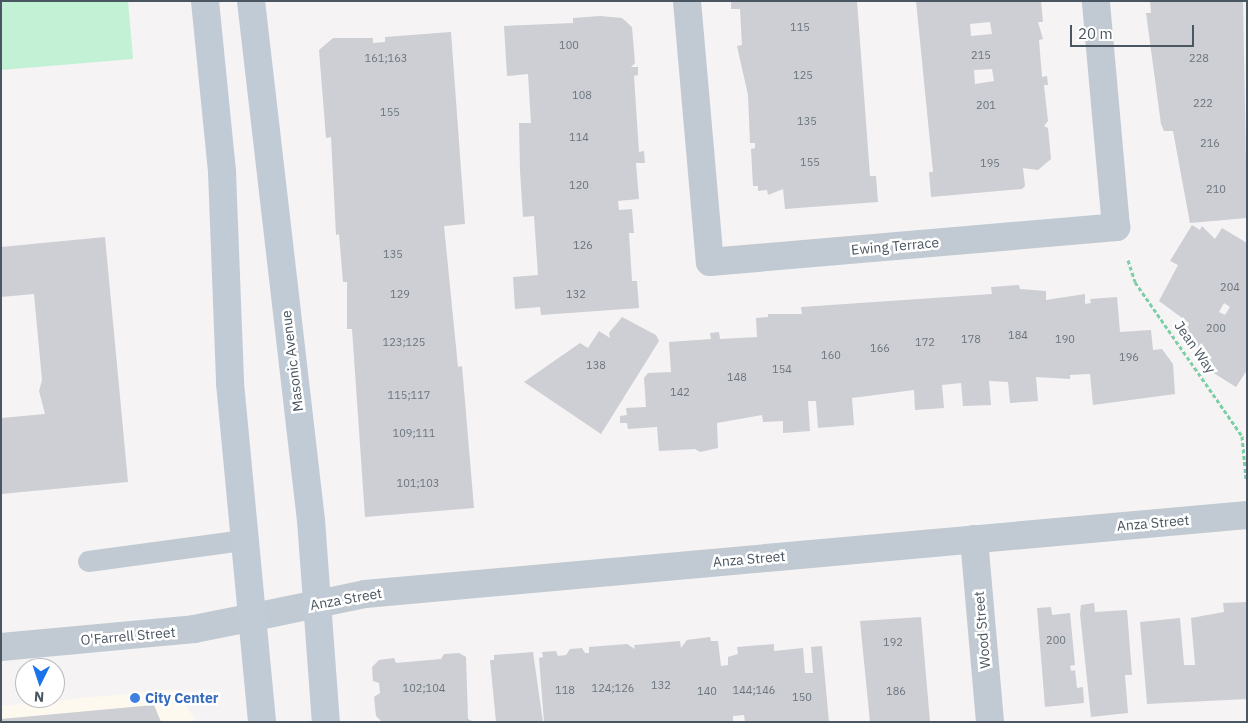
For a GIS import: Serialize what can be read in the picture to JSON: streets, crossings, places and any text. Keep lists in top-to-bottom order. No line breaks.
{"streets":{"main road":["Masonic Avenue"],"street":["Ewing Terrace","Anza Street","Wood Street","O'Farrell Street"],"path":["Jean Way"]},"crossings":[["Ewing Terrace","Jean Way"],["Masonic Avenue","Anza Street"],["Anza Street","Wood Street"],["Anza Street","O'Farrell Street"]],"places":["City Center"],"house_numbers":["115","100","215","161;163","228","125","108","222","201","155","135","114","216","155","195","120","210","126","135","204","129","132","200","184","178","190","123;125","172","166","160","196","138","154","148","142","115;117","109;111","101;103","200","192","132","102;104","124;126","118","144;146","140","186","150"],"scale_bar":"20 m","north":"bottom"}
